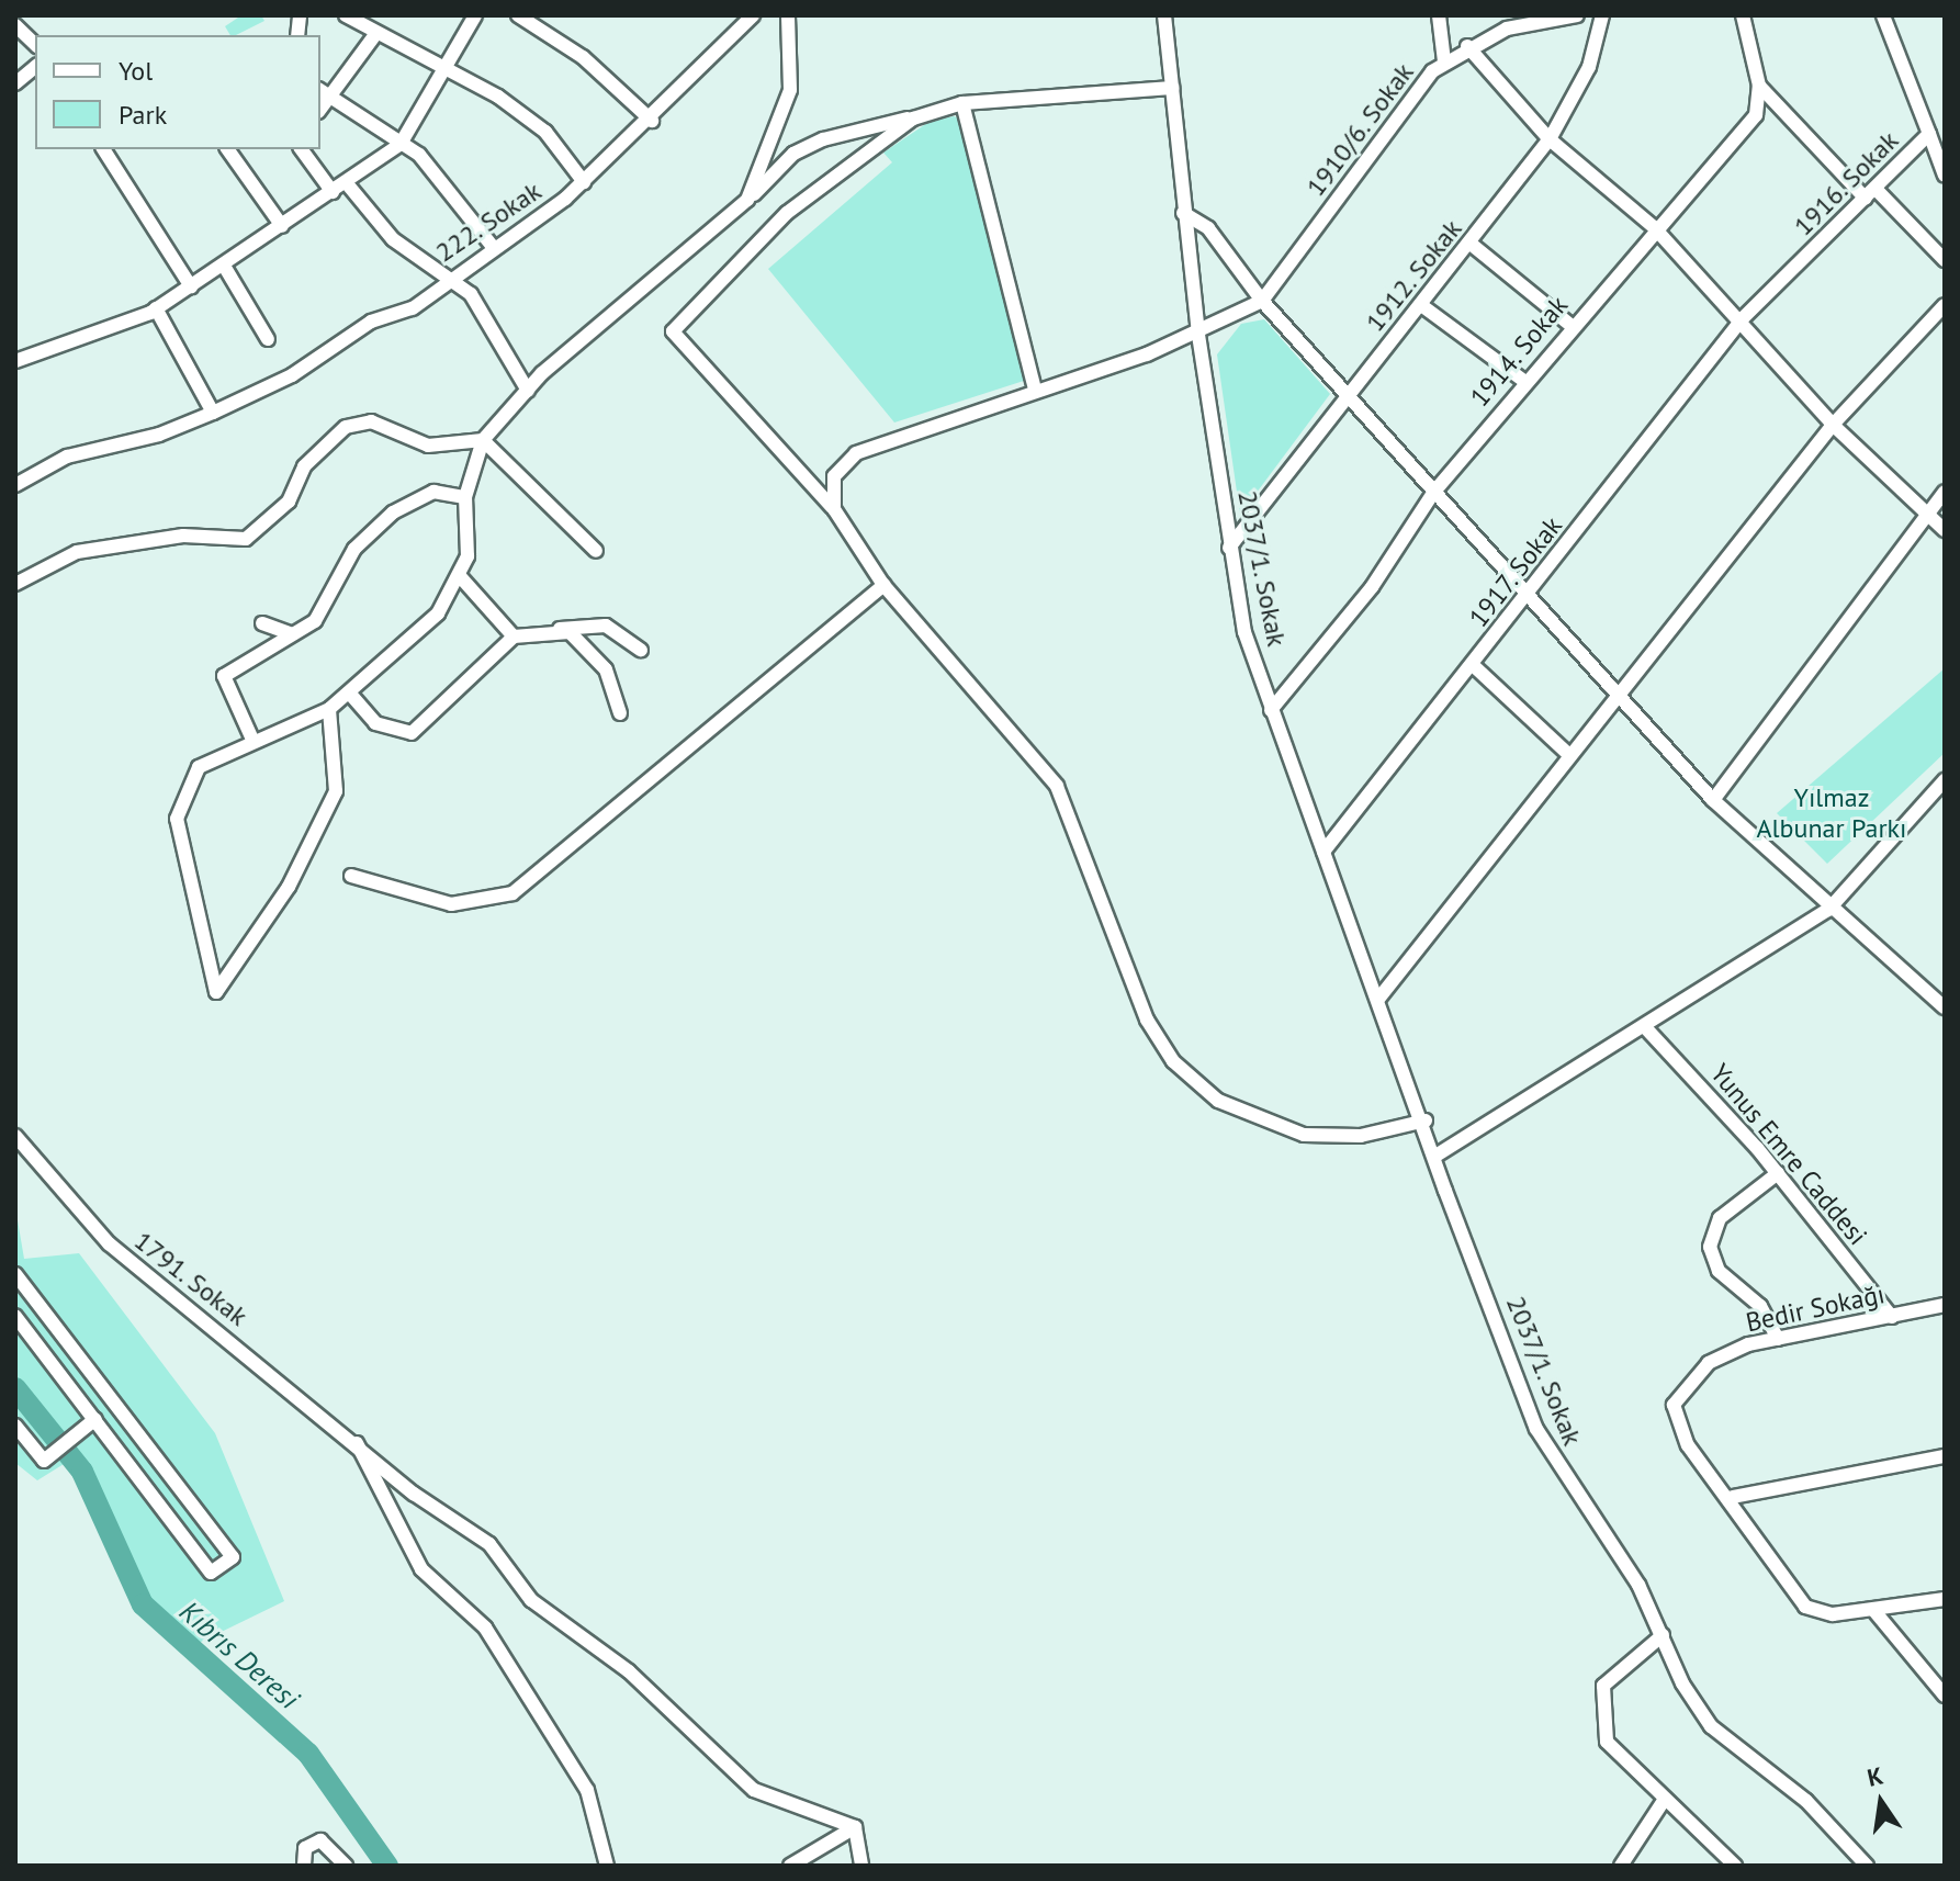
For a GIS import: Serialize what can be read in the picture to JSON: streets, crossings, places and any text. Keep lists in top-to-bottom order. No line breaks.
{"streets":{"street":["1910/6. Sokak","1916. Sokak","222. Sokak","1912. Sokak","1914. Sokak","2037/1. Sokak","1917. Sokak","Yunus Emre Caddesi","1791. Sokak","Bedir Sokağı"]},"crossings":[["1916. Sokak","1917. Sokak"],["1912. Sokak","2037/1. Sokak"],["1914. Sokak","2037/1. Sokak"],["2037/1. Sokak","1917. Sokak"],["Yunus Emre Caddesi","Bedir Sokağı"]],"water":["Kıbrıs Deresi"],"parks":["Yılmaz Albunar Parkı"],"legend":["Yol","Park"],"north":"top"}
